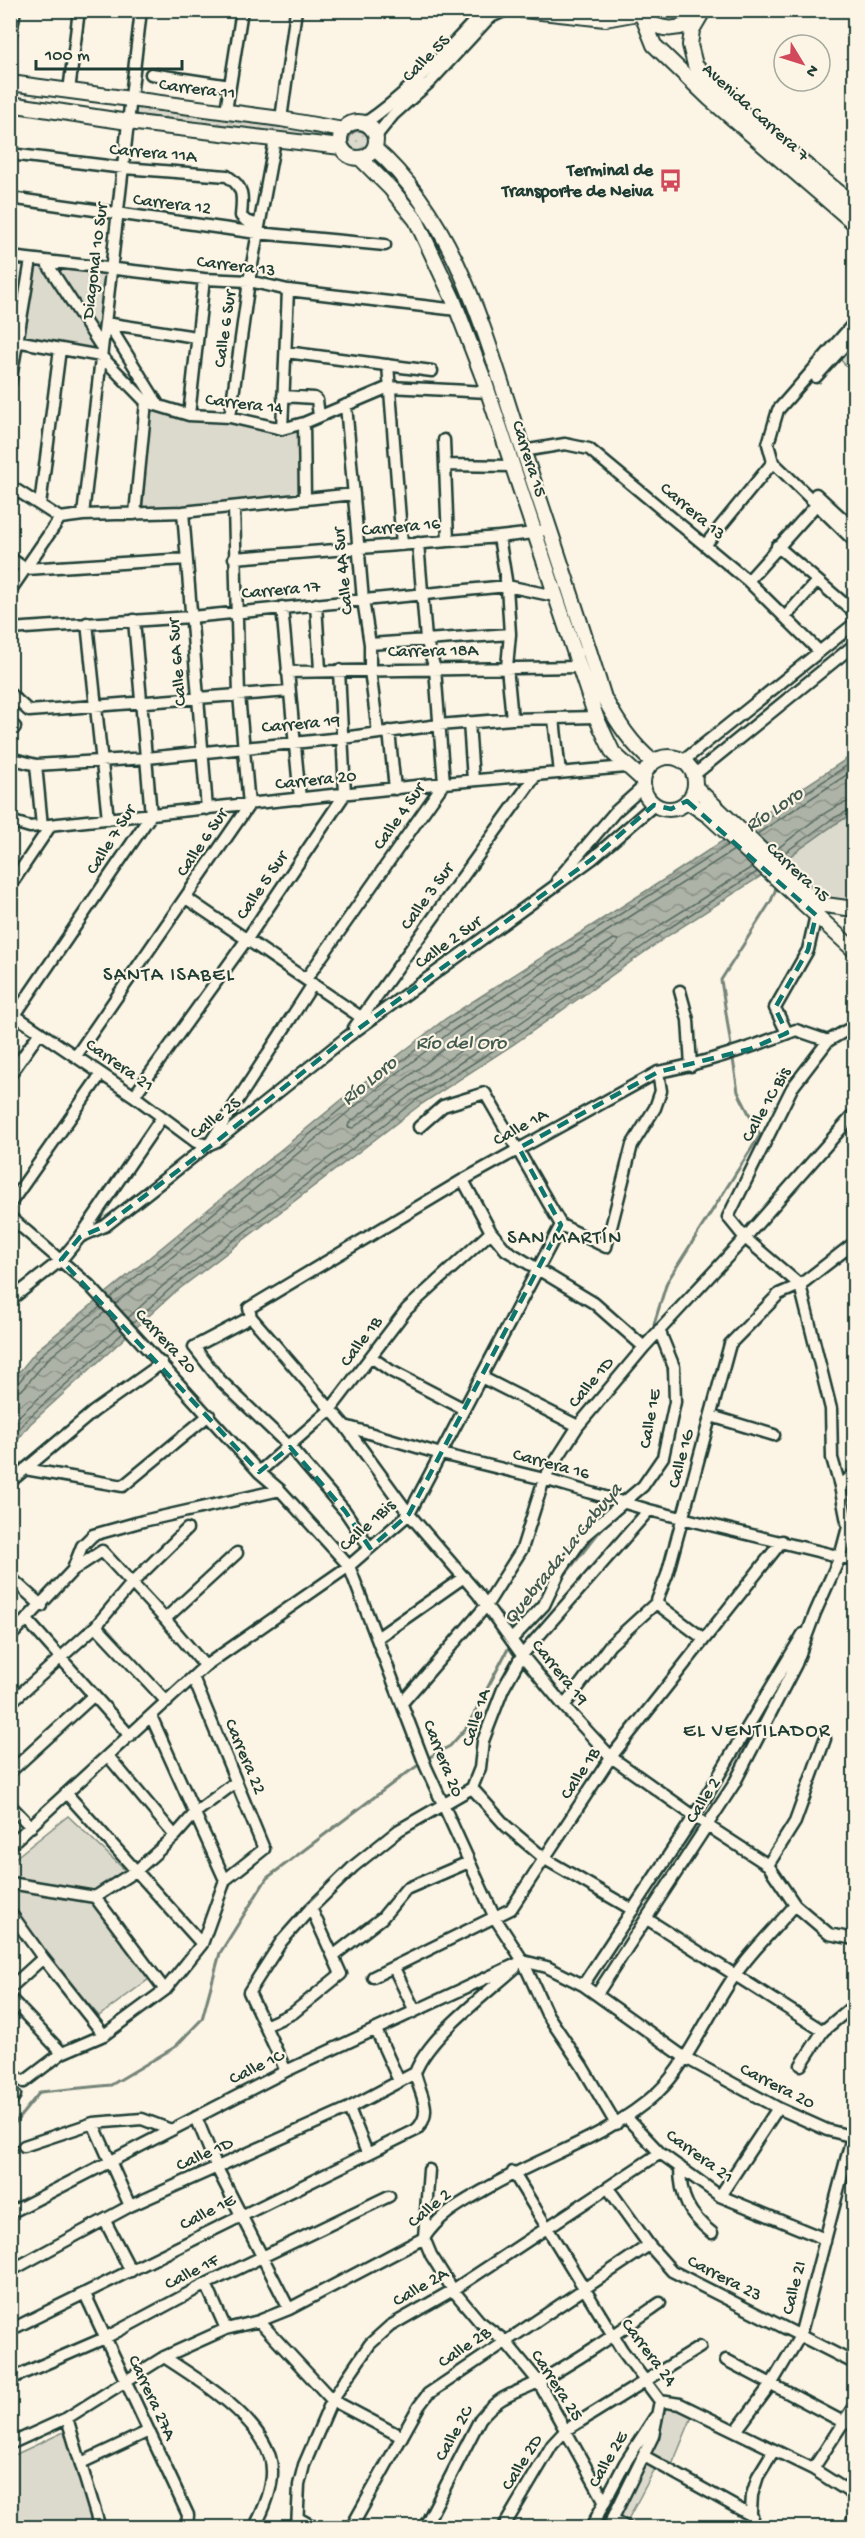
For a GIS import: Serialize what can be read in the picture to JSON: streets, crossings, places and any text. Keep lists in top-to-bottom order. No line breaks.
{"streets":{"main road":["Carrera 11","Avenida Carrera 7","Carrera 15"],"street":["Calle 5S","Carrera 11A","Carrera 12","Diagonal 10 Sur","Carrera 13","Calle 6 Sur","Carrera 14","Carrera 16","Calle 4A Sur","Carrera 17","Carrera 18A","Calle 6A Sur","Carrera 19","Carrera 20","Calle 4 Sur","Calle 7 Sur","Calle 5 Sur","Calle 3 Sur","Calle 2 Sur","Carrera 21","Calle 1C Bis","Calle 2S","Calle 1A","Calle 1B","Calle 1D","Calle 1E","Calle 1G","Calle 1Bis","Carrera 22","Calle 2","Calle 1C","Calle 1F","Carrera 23","Calle 2A","Calle 2I","Calle 2B","Carrera 24","Carrera 25","Carrera 27A","Calle 2C","Calle 2E","Calle 2D"]},"crossings":[["Calle 5S","Carrera 11"],["Calle 5S","Carrera 15"],["Carrera 11","Diagonal 10 Sur"],["Carrera 11","Carrera 15"],["Carrera 11A","Carrera 12"],["Carrera 11A","Diagonal 10 Sur"],["Carrera 11A","Calle 6 Sur"],["Carrera 12","Diagonal 10 Sur"],["Carrera 12","Calle 6 Sur"],["Diagonal 10 Sur","Carrera 13"],["Diagonal 10 Sur","Carrera 14"],["Carrera 13","Calle 6 Sur"],["Carrera 13","Carrera 14"],["Carrera 13","Carrera 15"],["Calle 6 Sur","Carrera 14"],["Calle 6 Sur","Carrera 16"],["Calle 6 Sur","Carrera 17"],["Calle 6 Sur","Carrera 19"],["Calle 6 Sur","Carrera 20"],["Calle 6 Sur","Carrera 21"],["Carrera 14","Carrera 15"],["Carrera 14","Calle 4A Sur"],["Carrera 15","Carrera 16"],["Carrera 15","Carrera 17"],["Carrera 15","Carrera 18A"],["Carrera 15","Carrera 19"],["Carrera 15","Carrera 20"],["Carrera 15","Calle 2 Sur"],["Carrera 16","Calle 4A Sur"],["Carrera 16","Carrera 19"],["Carrera 16","Calle 4 Sur"],["Carrera 16","Calle 1A"],["Carrera 16","Calle 1B"],["Carrera 16","Calle 1D"],["Carrera 16","Calle 1E"],["Carrera 16","Calle 1G"],["Carrera 16","Calle 1Bis"],["Carrera 16","Calle 2"],["Calle 4A Sur","Carrera 17"],["Calle 4A Sur","Carrera 18A"],["Calle 4A Sur","Carrera 19"],["Calle 4A Sur","Carrera 20"],["Carrera 17","Calle 6A Sur"],["Carrera 17","Calle 4 Sur"],["Carrera 17","Calle 7 Sur"],["Carrera 18A","Calle 4 Sur"],["Calle 6A Sur","Carrera 19"],["Calle 6A Sur","Carrera 20"],["Carrera 19","Calle 4 Sur"],["Carrera 19","Calle 7 Sur"],["Carrera 19","Calle 1A"],["Carrera 19","Calle 1B"],["Carrera 19","Calle 1D"],["Carrera 19","Calle 1E"],["Carrera 19","Calle 1G"],["Carrera 19","Calle 1Bis"],["Carrera 19","Calle 2"],["Carrera 20","Calle 4 Sur"],["Carrera 20","Calle 7 Sur"],["Carrera 20","Calle 5 Sur"],["Carrera 20","Calle 3 Sur"],["Carrera 20","Calle 1A"],["Carrera 20","Calle 1B"],["Carrera 20","Calle 1D"],["Carrera 20","Calle 1Bis"],["Carrera 20","Calle 2"],["Carrera 20","Calle 1C"],["Carrera 20","Calle 2I"],["Calle 4 Sur","Carrera 21"],["Calle 4 Sur","Calle 2S"],["Calle 7 Sur","Carrera 21"],["Calle 5 Sur","Carrera 21"],["Calle 3 Sur","Calle 2 Sur"],["Calle 3 Sur","Calle 2S"],["Calle 2 Sur","Calle 2S"],["Carrera 21","Calle 2S"],["Carrera 21","Calle 2"],["Carrera 21","Carrera 23"],["Carrera 21","Calle 2A"],["Carrera 21","Calle 2I"],["Calle 1C Bis","Calle 1A"],["Calle 1C Bis","Calle 1D"],["Calle 1A","Calle 1E"],["Calle 1D","Calle 1E"],["Calle 1E","Carrera 27A"],["Calle 1G","Calle 2"],["Calle 1Bis","Carrera 22"],["Calle 2","Carrera 24"],["Calle 2","Carrera 25"],["Calle 2","Carrera 27A"],["Calle 1F","Carrera 27A"],["Carrera 23","Calle 2A"],["Carrera 23","Calle 2I"],["Carrera 23","Calle 2B"],["Calle 2A","Carrera 24"],["Calle 2A","Carrera 25"],["Calle 2I","Carrera 24"],["Calle 2B","Carrera 24"],["Calle 2B","Carrera 25"],["Carrera 24","Calle 2C"],["Carrera 24","Calle 2E"],["Carrera 24","Calle 2D"],["Carrera 25","Calle 2C"],["Carrera 25","Calle 2E"],["Carrera 25","Calle 2D"]],"districts":["SANTA ISABEL","SAN MARTÍN","EL VENTILADOR"],"water":["Río Loro","Río del Oro","Quebrada La Cabuya"],"places":{"bus stop":["Terminal de Transporte de Neiva"]},"scale_bar":"100 m","north":"bottom right"}
